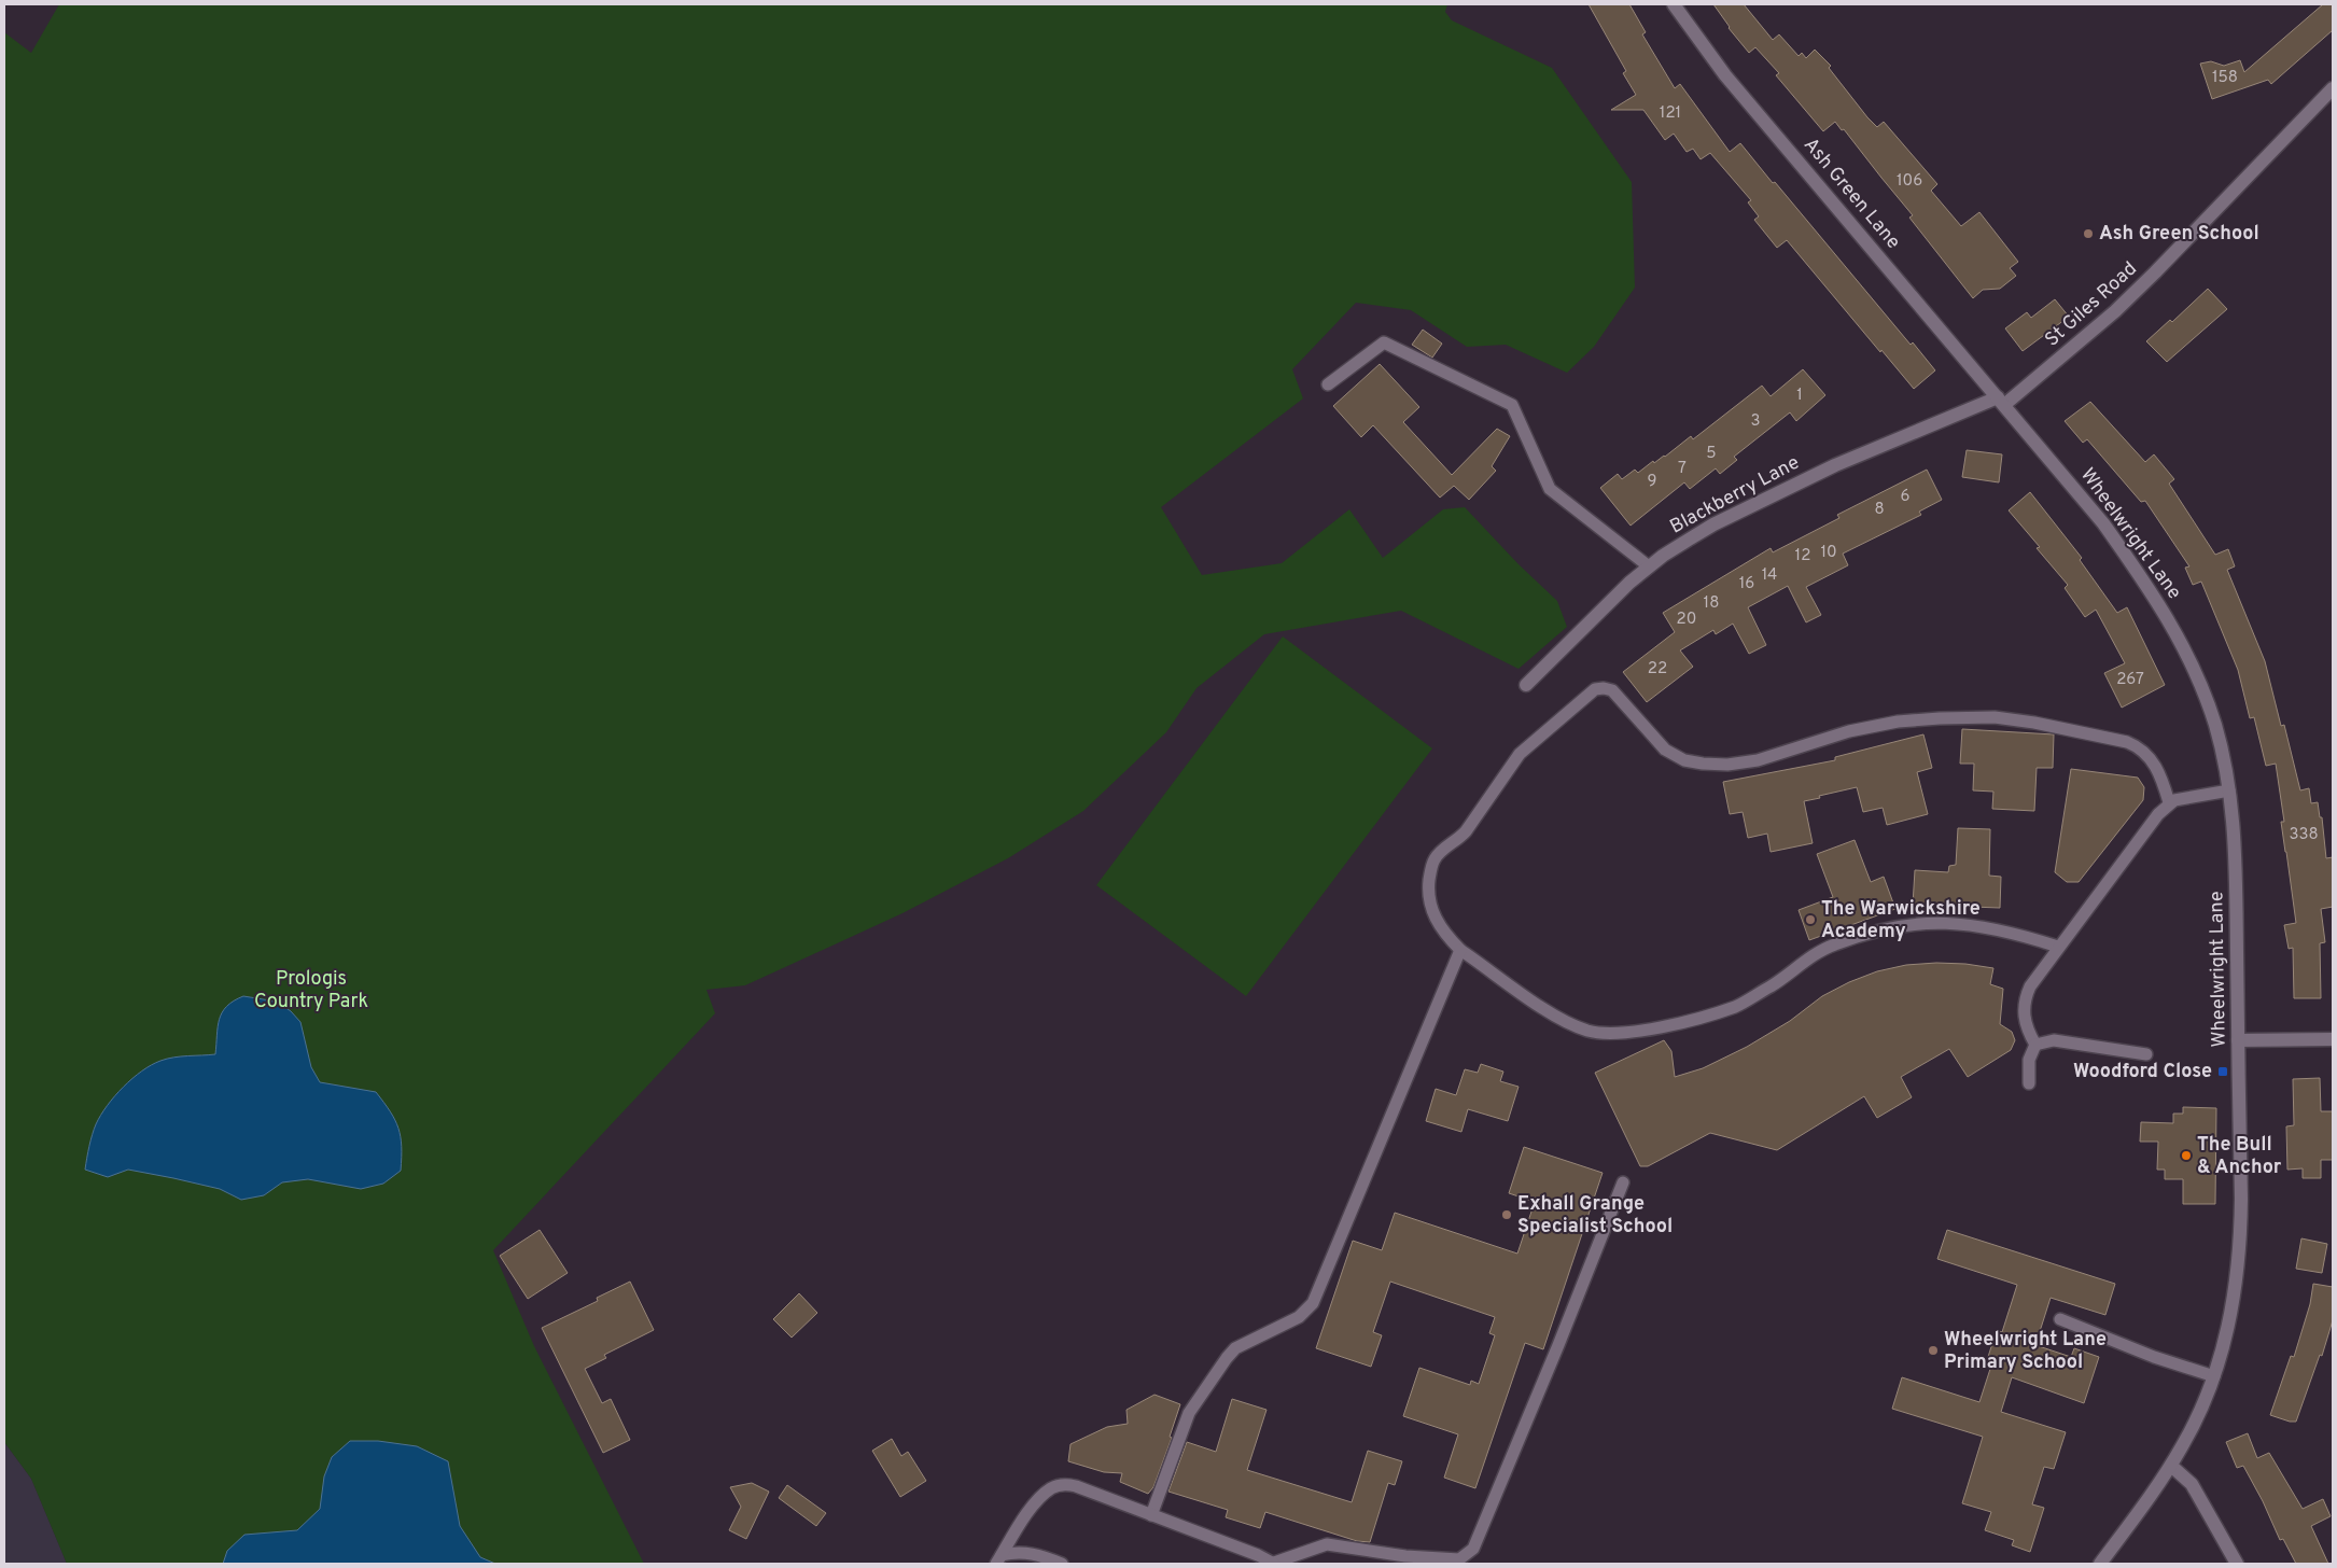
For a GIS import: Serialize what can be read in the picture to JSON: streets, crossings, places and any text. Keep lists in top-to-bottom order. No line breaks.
{"streets":{"street":["Ash Green Lane","St Giles Road","Blackberry Lane","Wheelwright Lane"]},"crossings":[["Ash Green Lane","St Giles Road"],["Ash Green Lane","Blackberry Lane"],["Ash Green Lane","Wheelwright Lane"],["St Giles Road","Blackberry Lane"],["St Giles Road","Wheelwright Lane"],["Blackberry Lane","Wheelwright Lane"]],"parks":["Prologis Country Park"],"places":{"other":["Ash Green School","The Warwickshire Academy","The Bull & Anchor","Exhall Grange Specialist School","Wheelwright Lane Primary School"],"transit":["Woodford Close"]},"house_numbers":["158","121","106","1","3","5","7","9","6","8","10","12","14","16","18","20","22","267","338"]}
